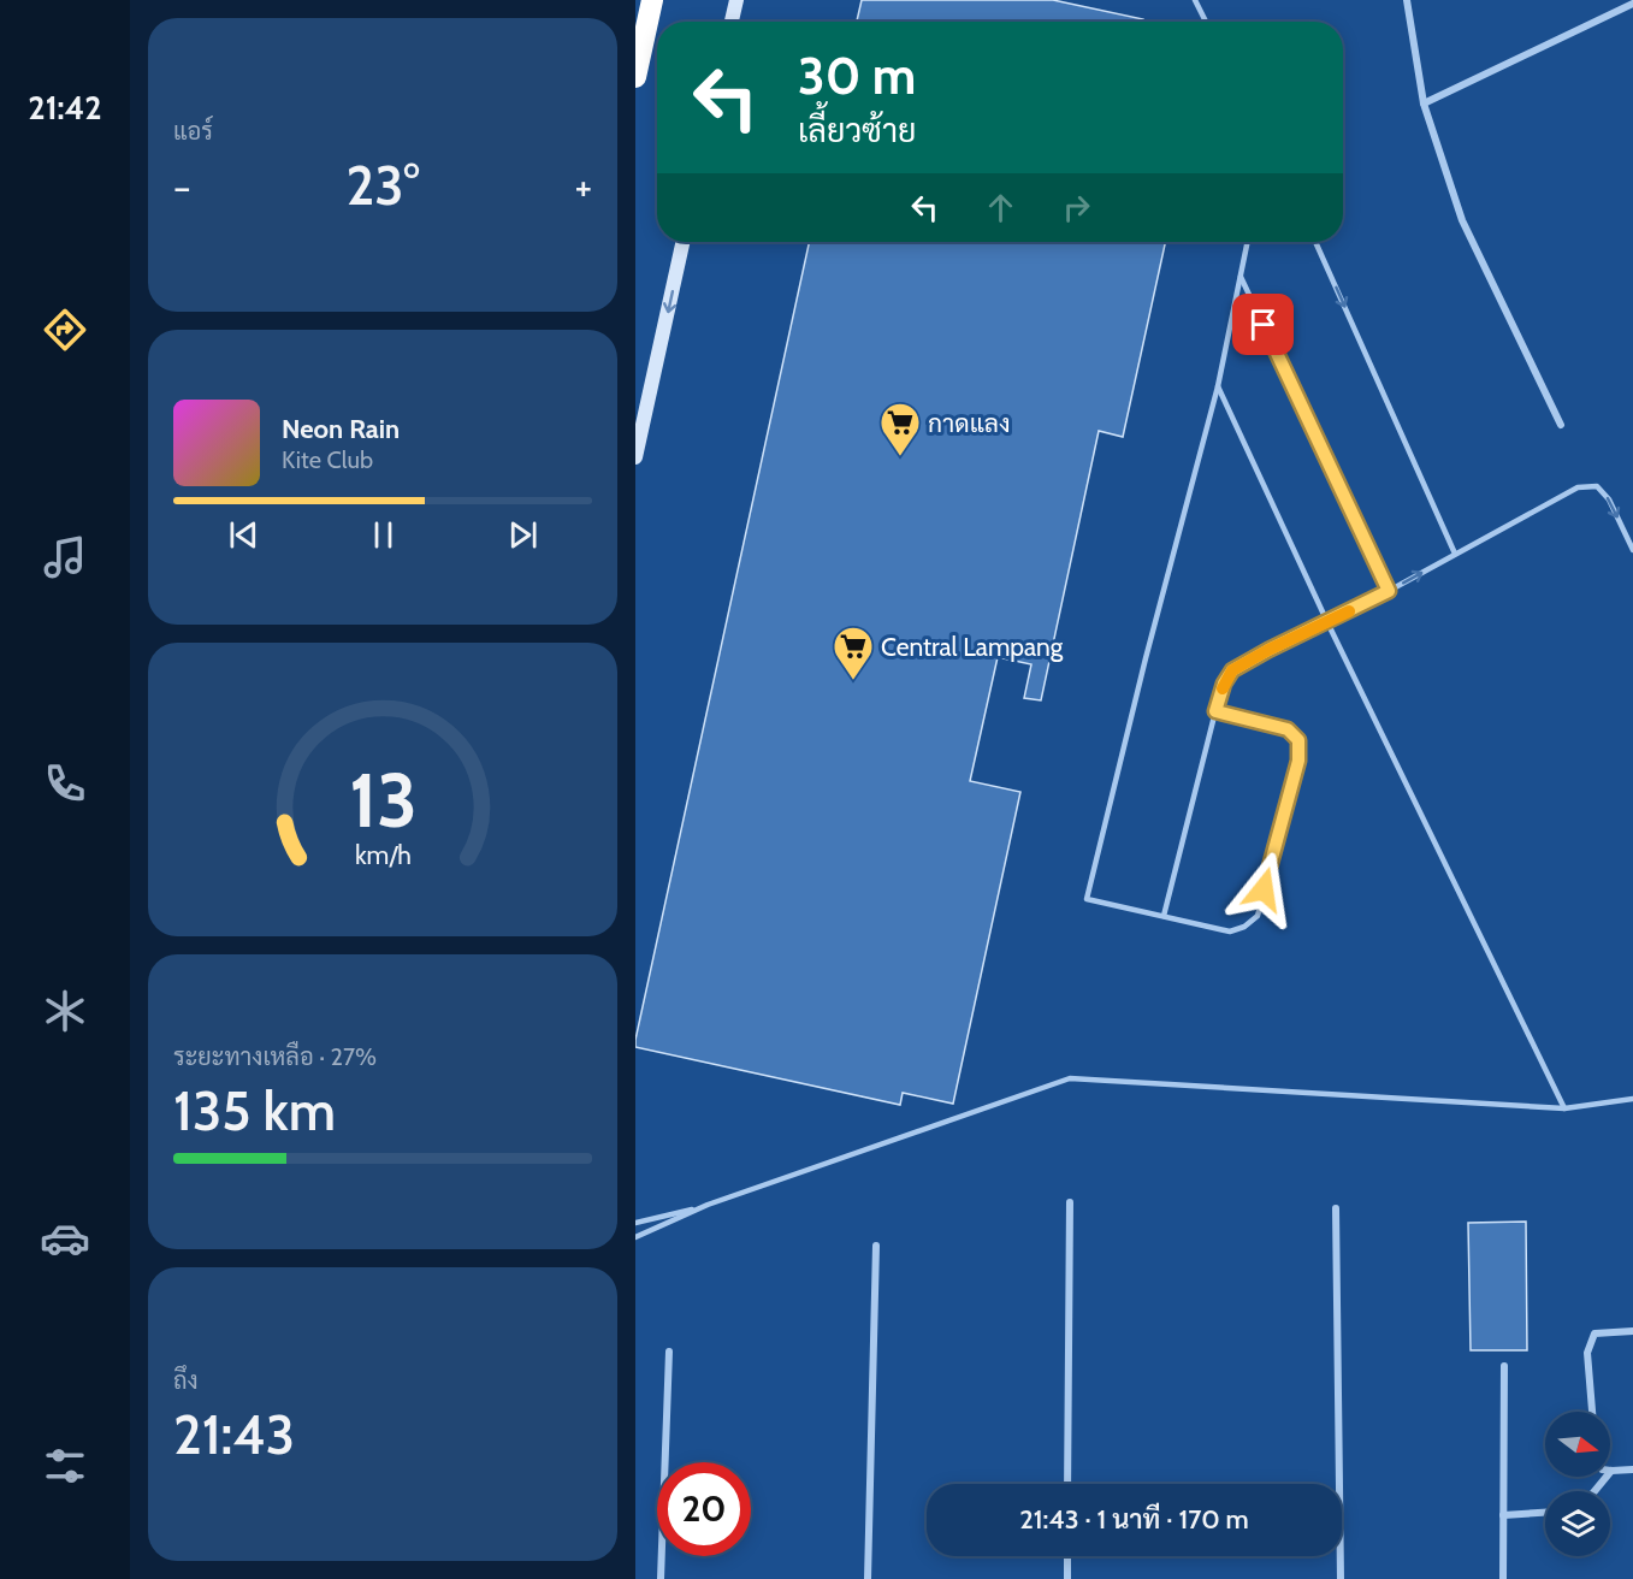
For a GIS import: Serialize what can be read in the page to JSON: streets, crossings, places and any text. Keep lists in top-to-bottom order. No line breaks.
{"places":{"supermarket":["กาดแลง","Central Lampang"]},"north":"right","page":{"tabs":"21:42","tile":["แอร์",["ระยะทางเหลือ · 27%","135 km"],["ถึง","21:43"]],"turn":["30 m","เลี้ยวซ้าย"],"heat":["−","23°","+"],"song":["Neon Rain","Kite Club"],"limit":"20","trip":"21:43 · 1 นาที · 170 m","gauge":["13","km/h"]}}
